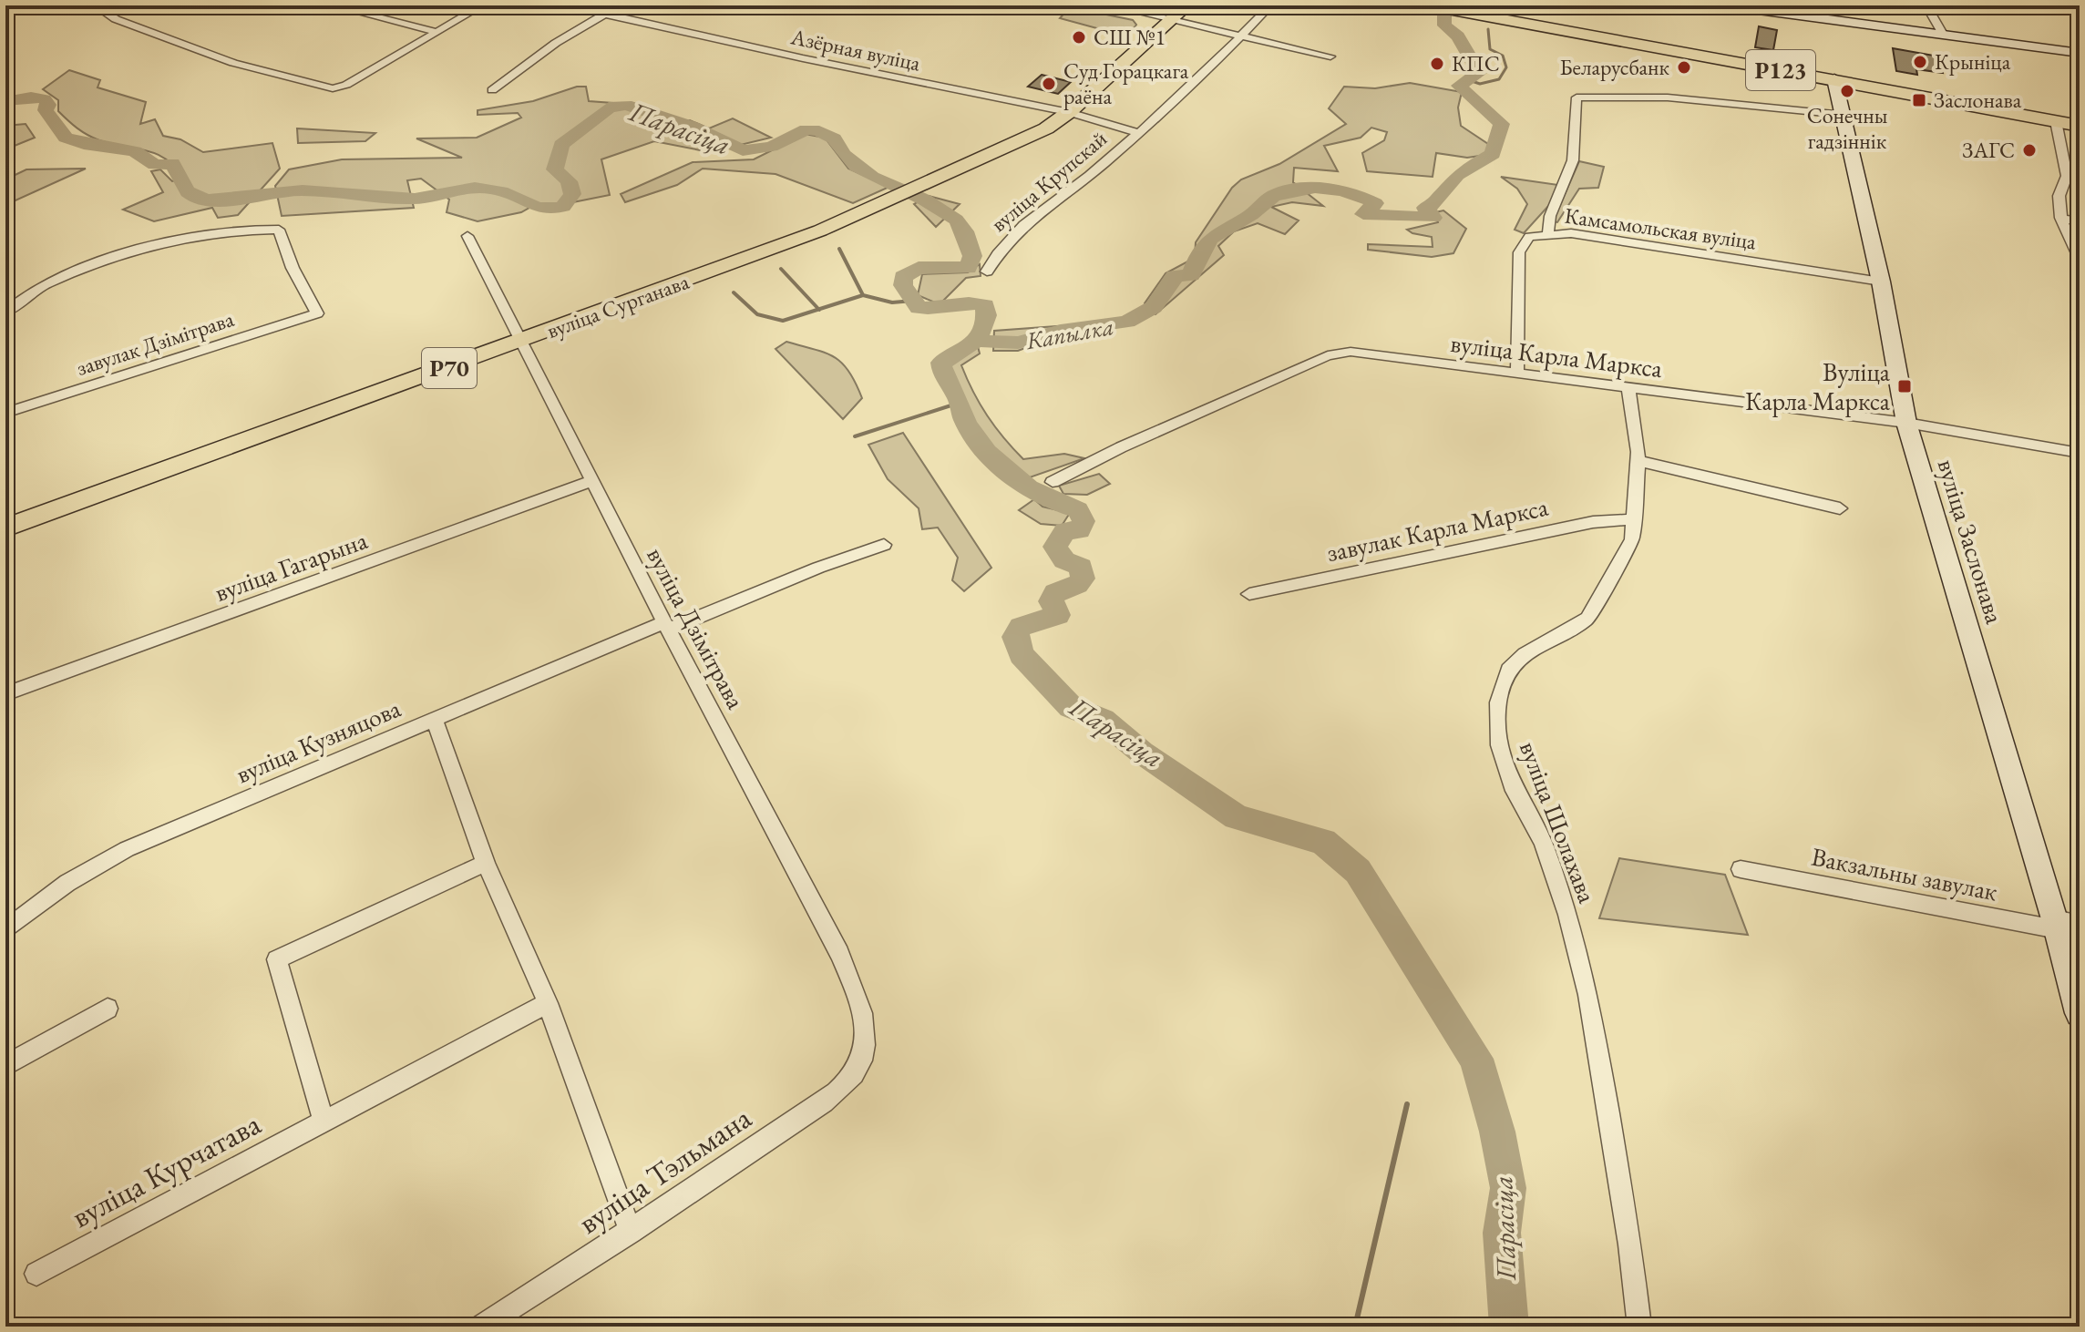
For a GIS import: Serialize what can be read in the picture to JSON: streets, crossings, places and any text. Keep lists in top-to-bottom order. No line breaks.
{"streets":{"main road":["Р123","вуліца Сурганава","Р70"],"street":["Азёрная вуліца","вуліца Крупскай","Камсамольская вуліца","завулак Дзімітрава","вуліца Карла Маркса","завулак Карла Маркса","вуліца Заслонава","вуліца Гагарына","вуліца Дзімітрава","вуліца Кузняцова","вуліца Шолахава","Вакзальны завулак","вуліца Курчатава","вуліца Тэльмана"]},"crossings":[["Азёрная вуліца","вуліца Крупскай"],["Азёрная вуліца","вуліца Сурганава"],["Р123","вуліца Заслонава"],["Камсамольская вуліца","вуліца Карла Маркса"],["Камсамольская вуліца","вуліца Заслонава"],["вуліца Сурганава","вуліца Дзімітрава"],["вуліца Карла Маркса","вуліца Заслонава"],["вуліца Карла Маркса","вуліца Шолахава"],["завулак Карла Маркса","вуліца Шолахава"],["вуліца Заслонава","Вакзальны завулак"],["вуліца Гагарына","вуліца Дзімітрава"],["вуліца Дзімітрава","вуліца Кузняцова"],["вуліца Дзімітрава","вуліца Тэльмана"]],"water":["Парасіца","Капылка"],"places":{"other":["СШ №1","Крыніца","КПС","Беларусбанк","Суд Горацкага раёна","Сонечны гадзіннік","ЗАГС"],"transit":["Заслонава","Вуліца Карла Маркса"]}}
